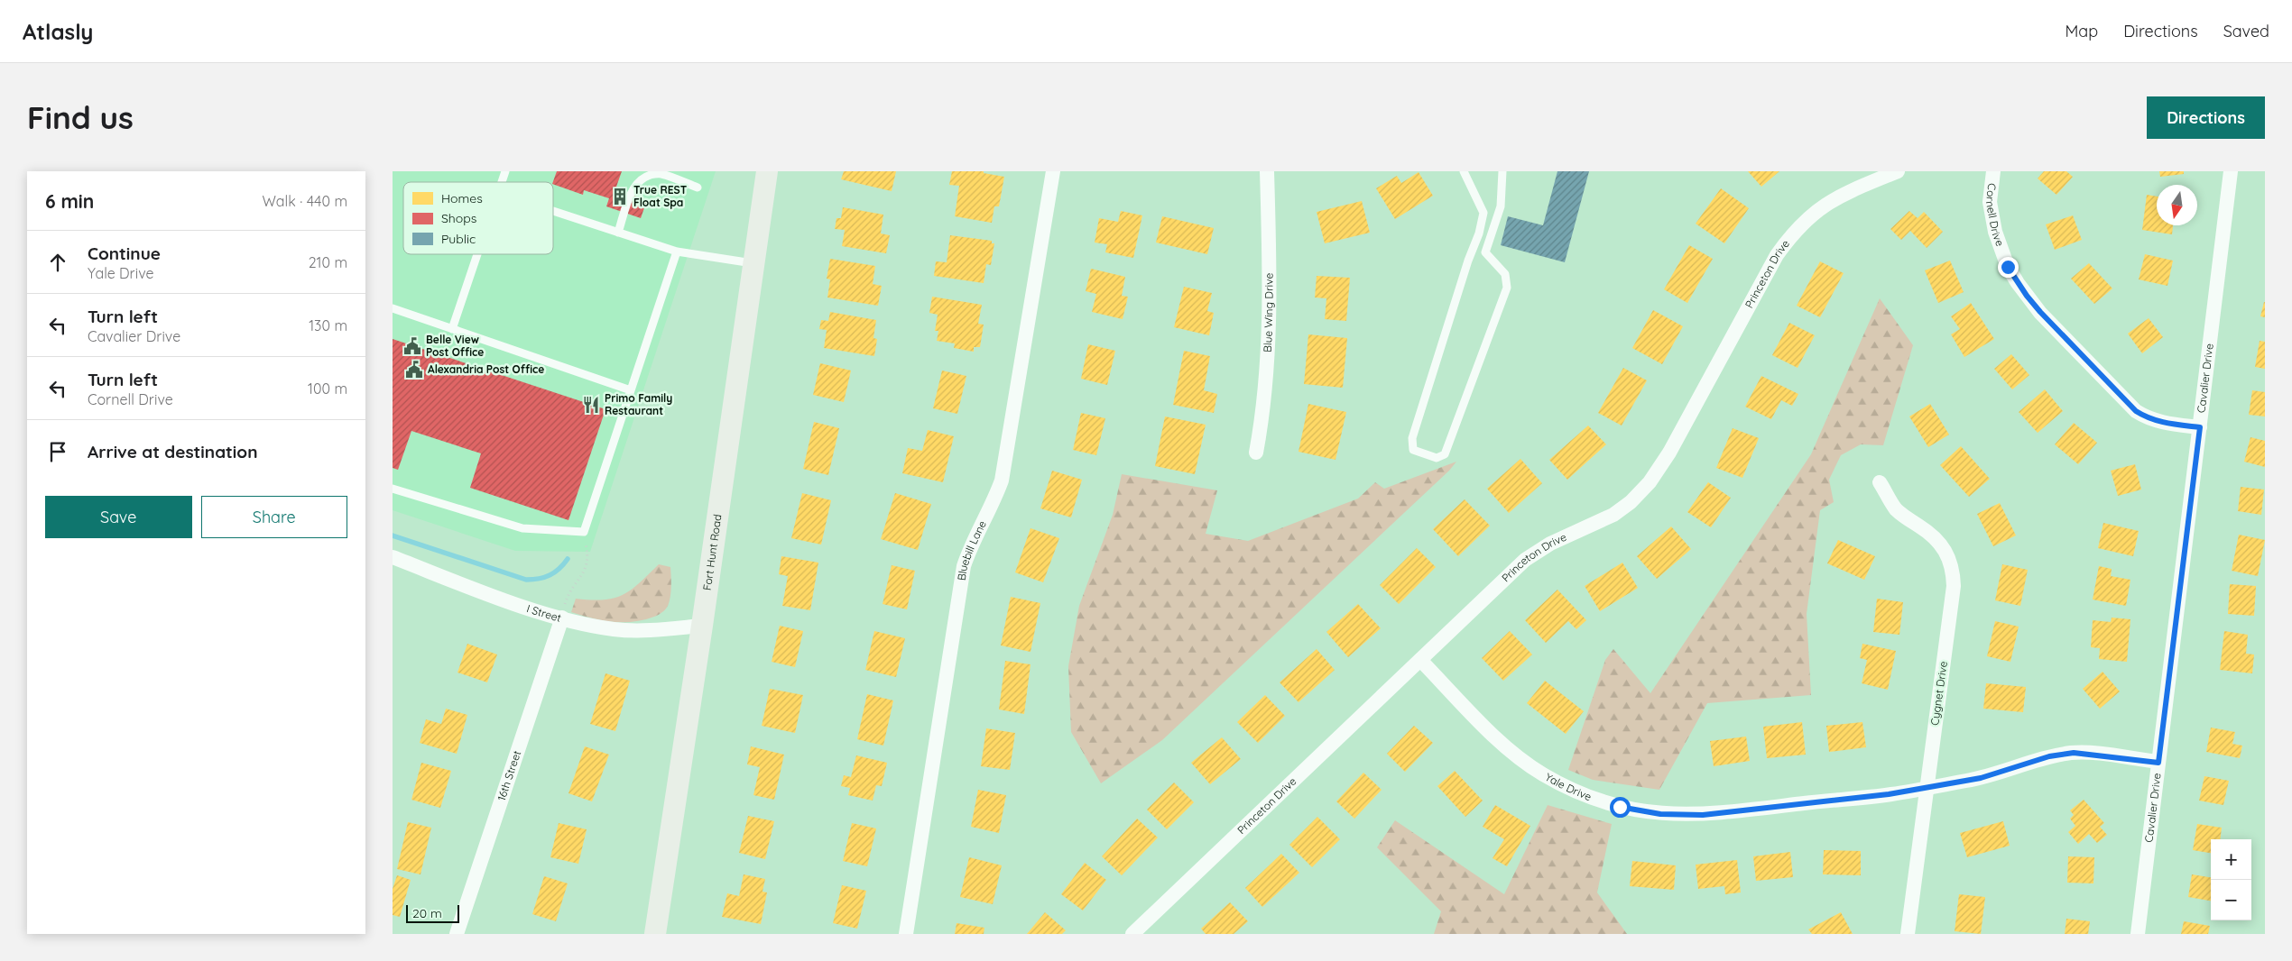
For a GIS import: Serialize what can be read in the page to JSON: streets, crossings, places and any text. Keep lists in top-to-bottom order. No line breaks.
{"streets":{"main road":["Fort Hunt Road"],"street":["Cornell Drive","Princeton Drive","Blue Wing Drive","Cavalier Drive","Bluebill Lane","I Street","Cygnet Drive","16th Street","Yale Drive"]},"crossings":[["Cornell Drive","Cavalier Drive"],["Princeton Drive","Yale Drive"],["Cavalier Drive","Yale Drive"],["Fort Hunt Road","I Street"],["I Street","16th Street"],["Cygnet Drive","Yale Drive"]],"places":{"building":["True REST Float Spa"],"public building":["Belle View Post Office","Alexandria Post Office"],"restaurant":["Primo Family Restaurant"]},"legend":["Homes","Shops","Public"],"scale_bar":"20 m","north":"bottom","page":{"header":"Atlasly","nav":["Map","Directions","Saved"],"buttons":["Directions",["Save","Share"]],"title":"Find us","heading":["6 min","Walk · 440 m"],"list":[["Continue","Yale Drive","210 m"],["Turn left","Cavalier Drive","130 m"],["Turn left","Cornell Drive","100 m"],"Arrive at destination"],"map_buttons":["+","−"],"scale":"20 m"}}
